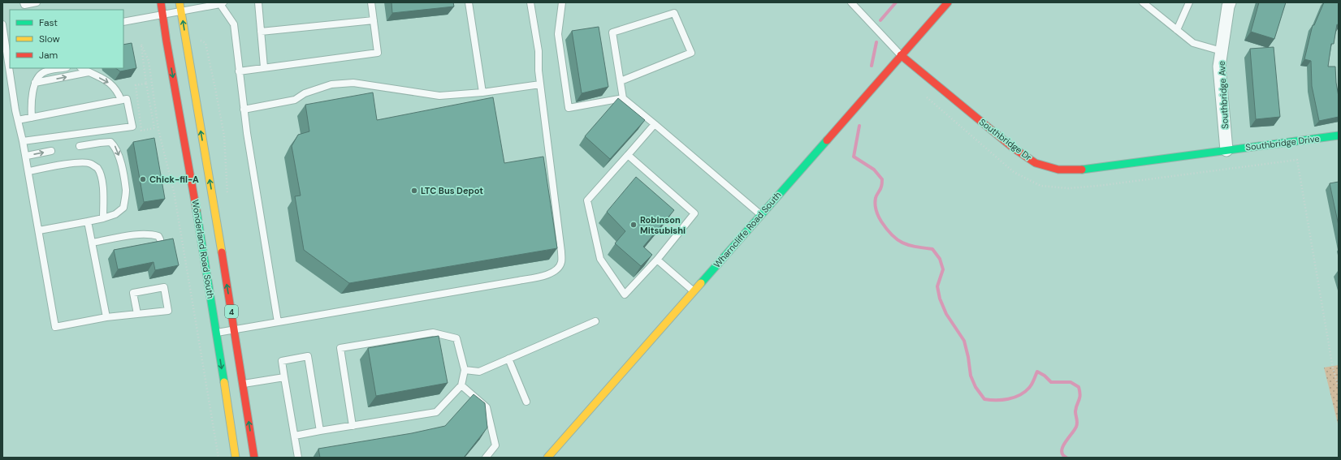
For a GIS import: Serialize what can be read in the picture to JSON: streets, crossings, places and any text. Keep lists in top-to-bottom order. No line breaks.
{"streets":{"main road":["Southbridge Dr","Southbridge Drive","Wharncliffe Road South","Wonderland Road South","4"],"street":["Southbridge Ave"]},"crossings":[["Southbridge Ave","Southbridge Dr"],["Southbridge Ave","Southbridge Drive"],["Southbridge Dr","Southbridge Drive"],["Southbridge Dr","Wharncliffe Road South"]],"places":["Chick-fil-A","LTC Bus Depot","Robinson Mitsubishi"],"legend":["Fast","Slow","Jam"]}
